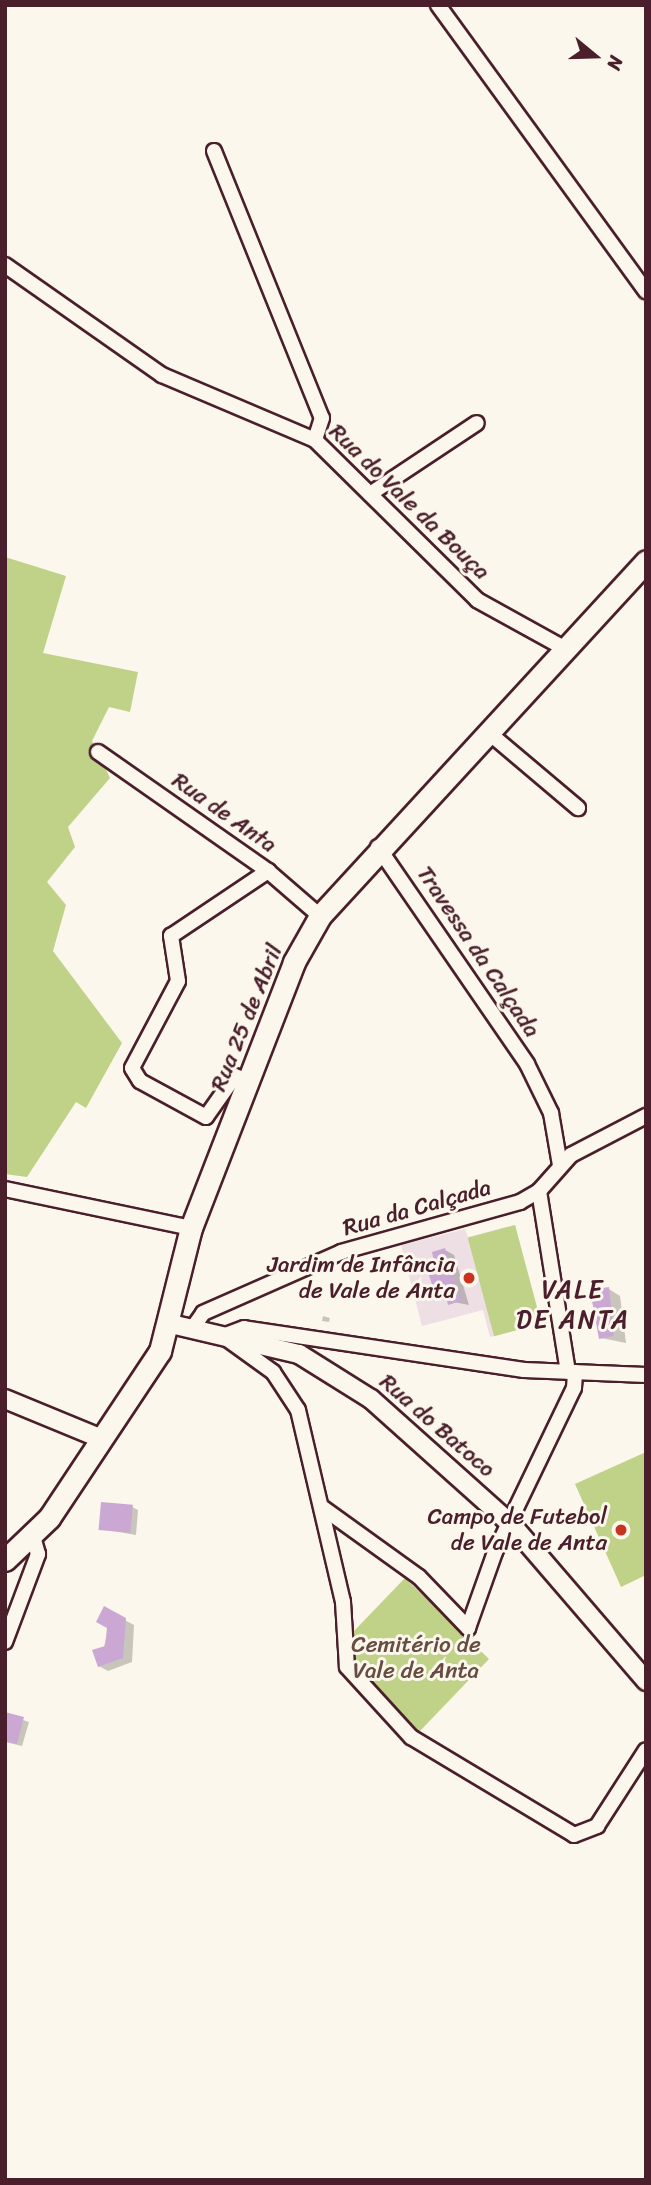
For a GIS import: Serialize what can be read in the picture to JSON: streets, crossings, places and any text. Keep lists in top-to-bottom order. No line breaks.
{"streets":{"main road":["Rua 25 de Abril"],"street":["Rua do Vale da Bouça","Rua de Anta","Travessa da Calçada","Rua da Calçada","Rua do Batoco"]},"crossings":[["Rua do Vale da Bouça","Rua 25 de Abril"],["Rua de Anta","Rua 25 de Abril"],["Travessa da Calçada","Rua 25 de Abril"],["Travessa da Calçada","Rua da Calçada"],["Rua 25 de Abril","Rua do Batoco"],["Rua da Calçada","Rua do Batoco"]],"districts":["VALE DE ANTA"],"parks":["Cemitério de Vale de Anta"],"places":["Jardim de Infância de Vale de Anta","Campo de Futebol de Vale de Anta"],"north":"right"}
